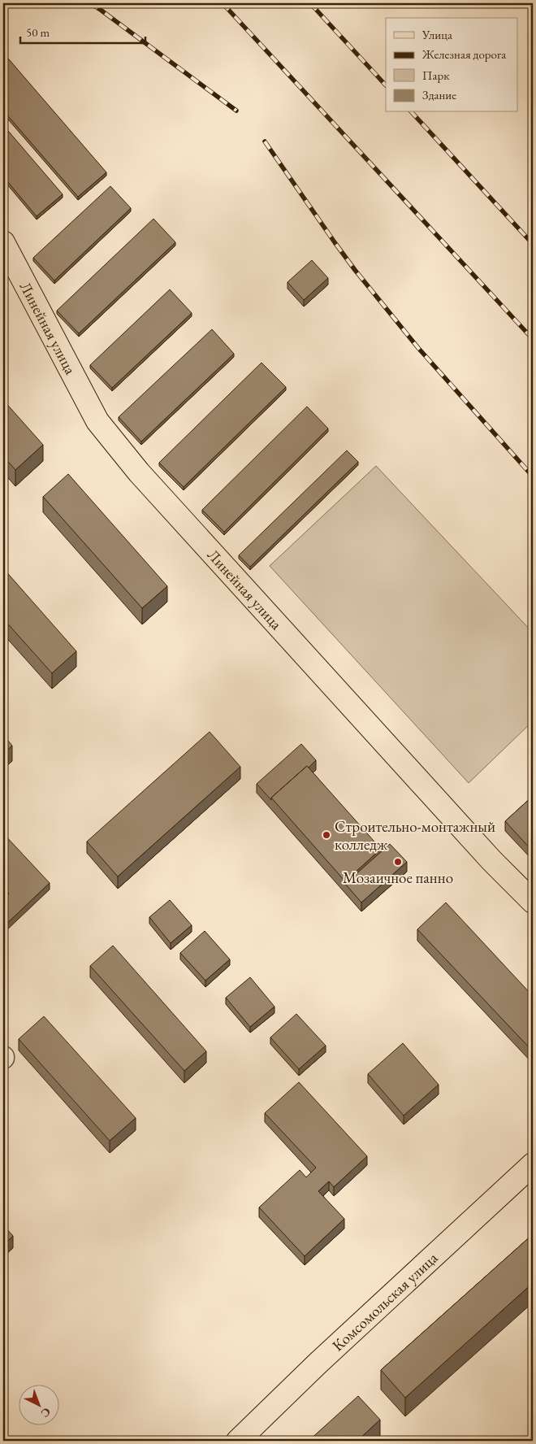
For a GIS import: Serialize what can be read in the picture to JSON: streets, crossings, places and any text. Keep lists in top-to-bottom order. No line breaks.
{"streets":{"main road":["Линейная улица","Комсомольская улица"]},"places":["Строительно-монтажный колледж","Мозаичное панно"],"legend":["Улица","Железная дорога","Парк","Здание"],"scale_bar":"50 m","north":"bottom right"}
